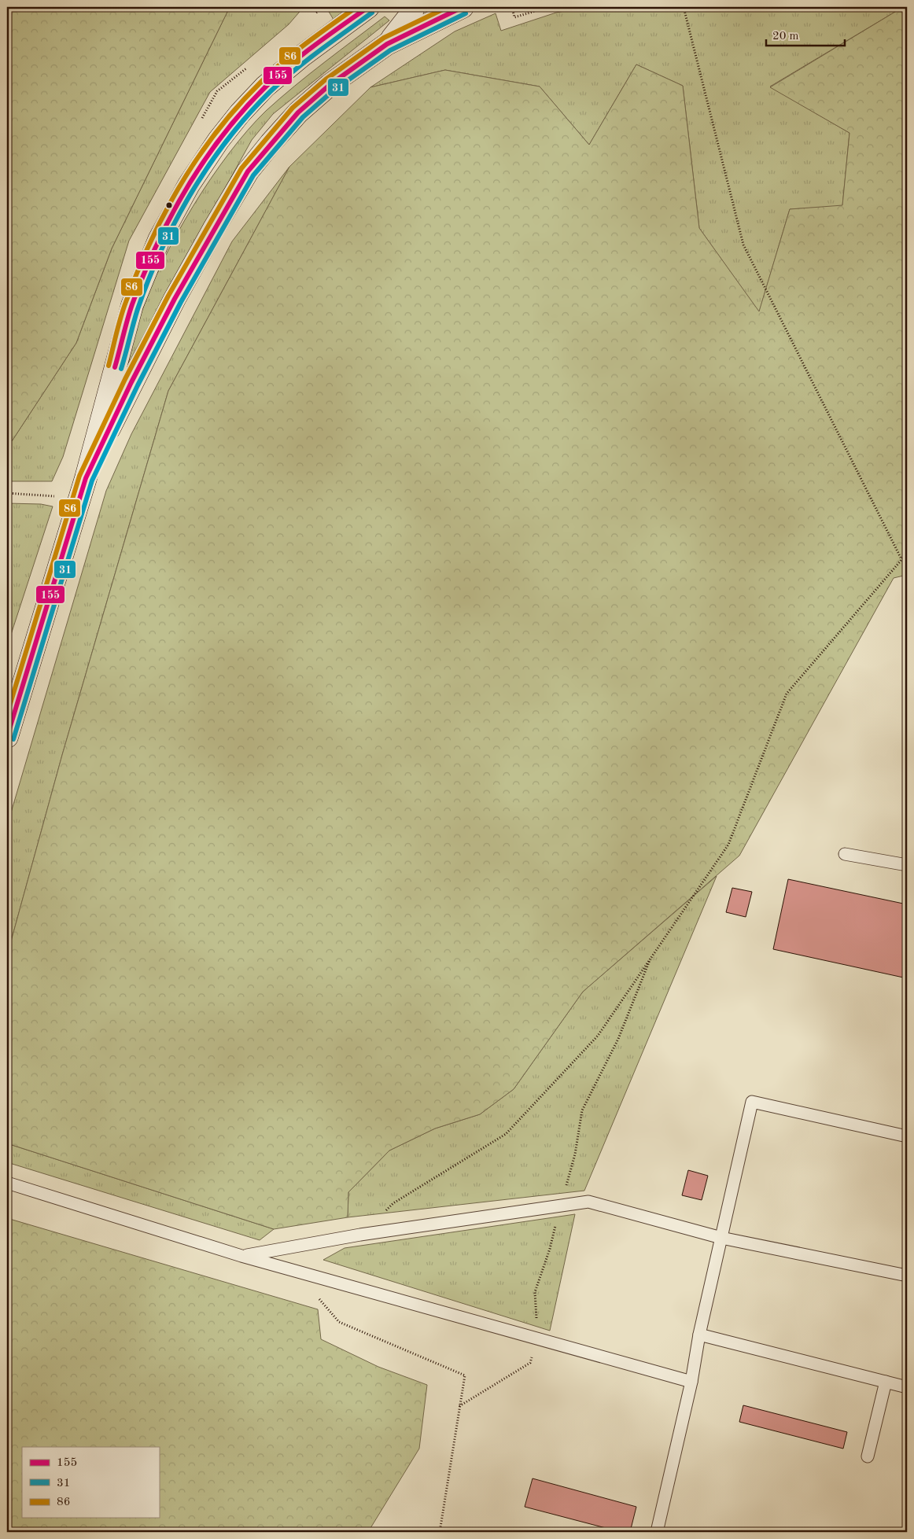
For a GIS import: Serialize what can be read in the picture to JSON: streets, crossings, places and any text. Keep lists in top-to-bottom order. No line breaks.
{"lines":["transit line 155","transit line 86","transit line 31"],"legend":["155","31","86"],"scale_bar":"20 m"}
